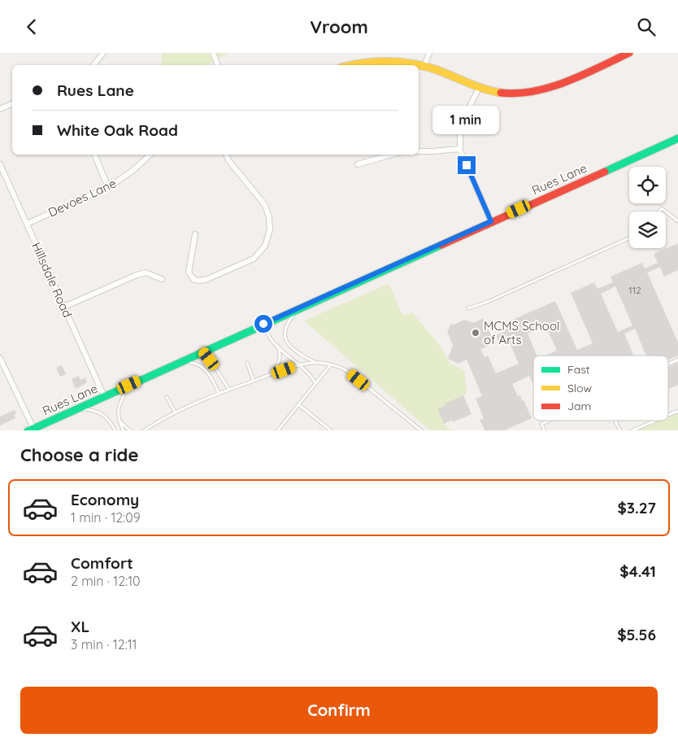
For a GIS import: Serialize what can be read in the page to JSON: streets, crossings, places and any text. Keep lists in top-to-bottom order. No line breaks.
{"streets":{"main road":["Rues Lane"],"street":["Devoes Lane","Hillsdale Road"]},"crossings":[["Rues Lane","Hillsdale Road"],["Devoes Lane","Hillsdale Road"]],"places":["MCMS School of Arts"],"house_numbers":["112"],"legend":["Fast","Slow","Jam"],"page":{"header":"Vroom","banner":["Rues Lane","White Oak Road"],"bubble":"1 min","heading":"Choose a ride","list":[{"name":"Economy","note":"1 min · 12:09","value":"$3.27"},{"name":"Comfort","note":"2 min · 12:10","value":"$4.41"},{"name":"XL","note":"3 min · 12:11","value":"$5.56"}],"buttons":"Confirm"}}
